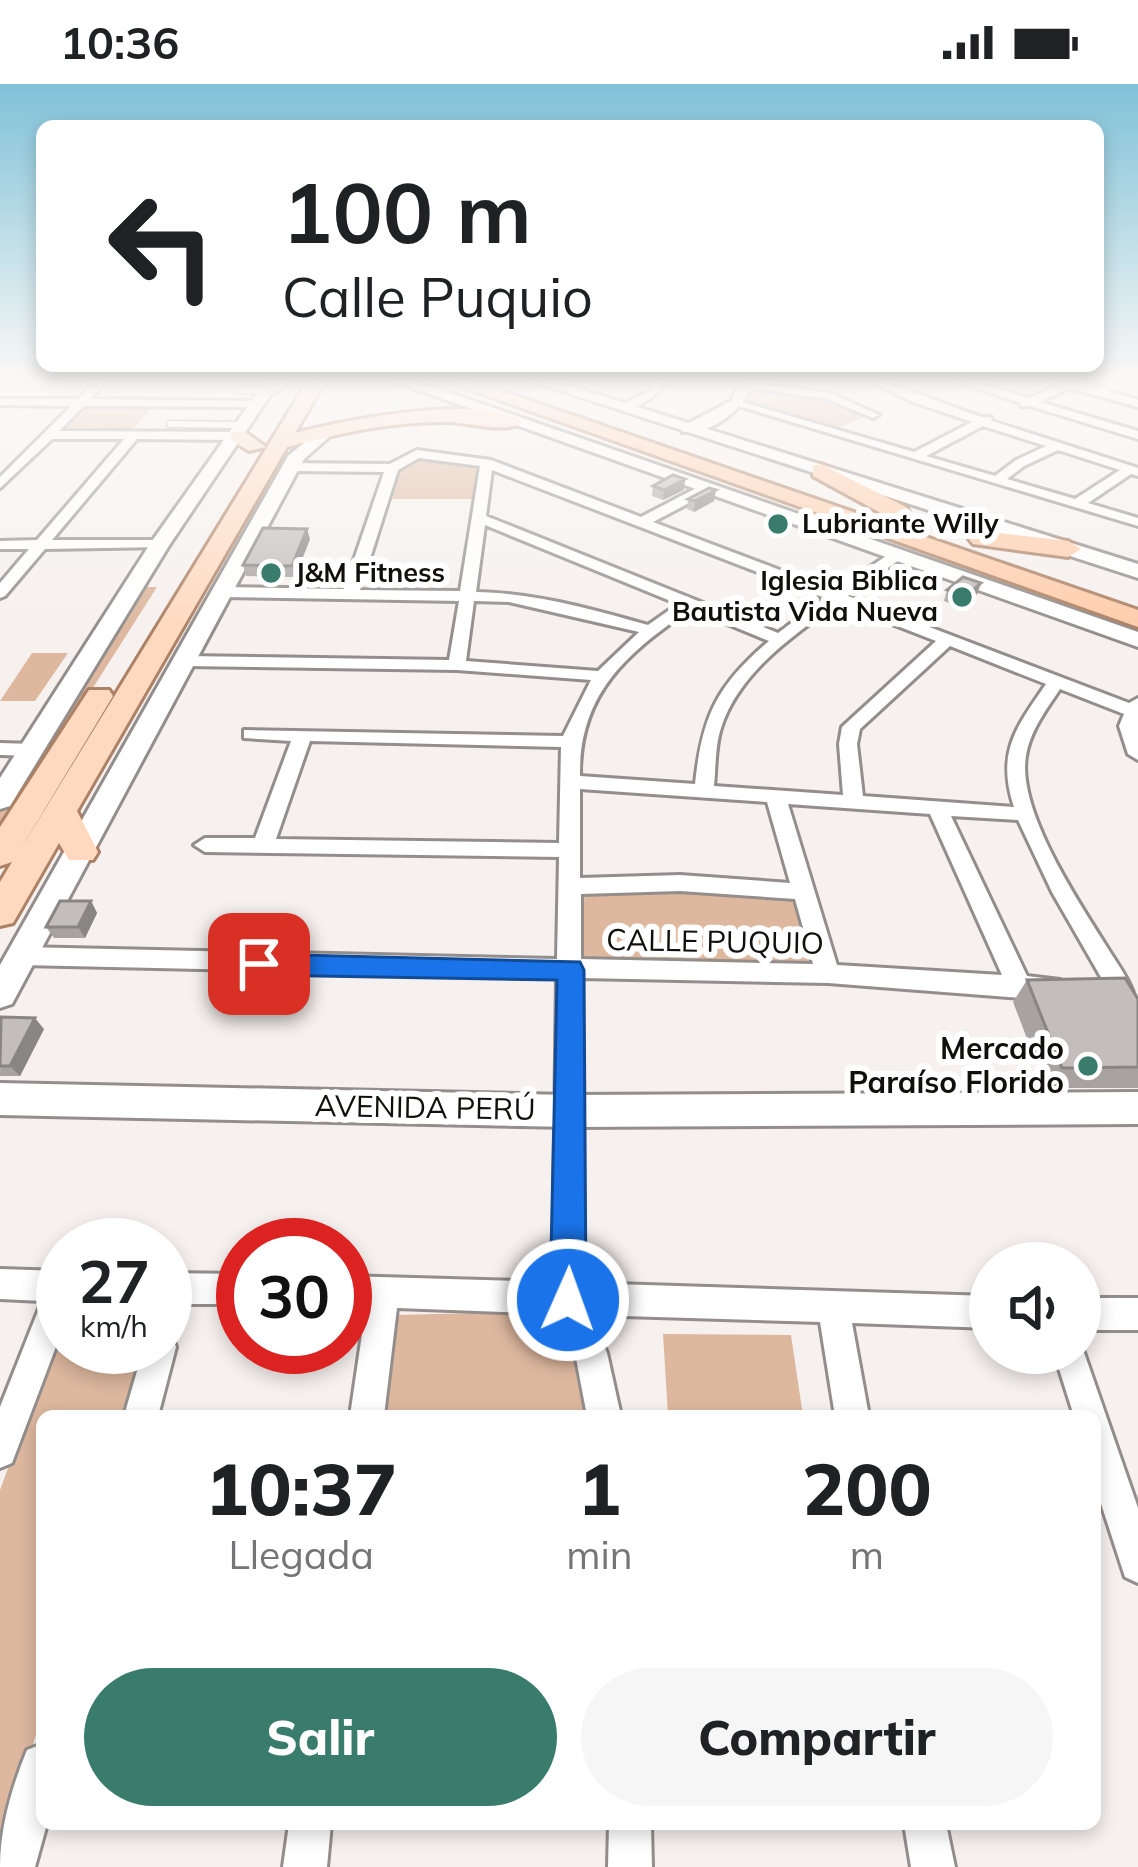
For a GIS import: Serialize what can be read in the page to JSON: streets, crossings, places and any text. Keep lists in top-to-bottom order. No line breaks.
{"streets":{"street":["CALLE PUQUIO","AVENIDA PERÚ"]},"places":["Lubriante Willy","J&M Fitness","Iglesia Biblica Bautista Vida Nueva","Mercado Paraíso Florido"],"page":{"status":"10:36","turn":["100 m","Calle Puquio"],"speed":"27 km/h","limit":"30","eta":["10:37","Llegada","1","min","200","m"],"buttons":["Salir","Compartir"]}}
